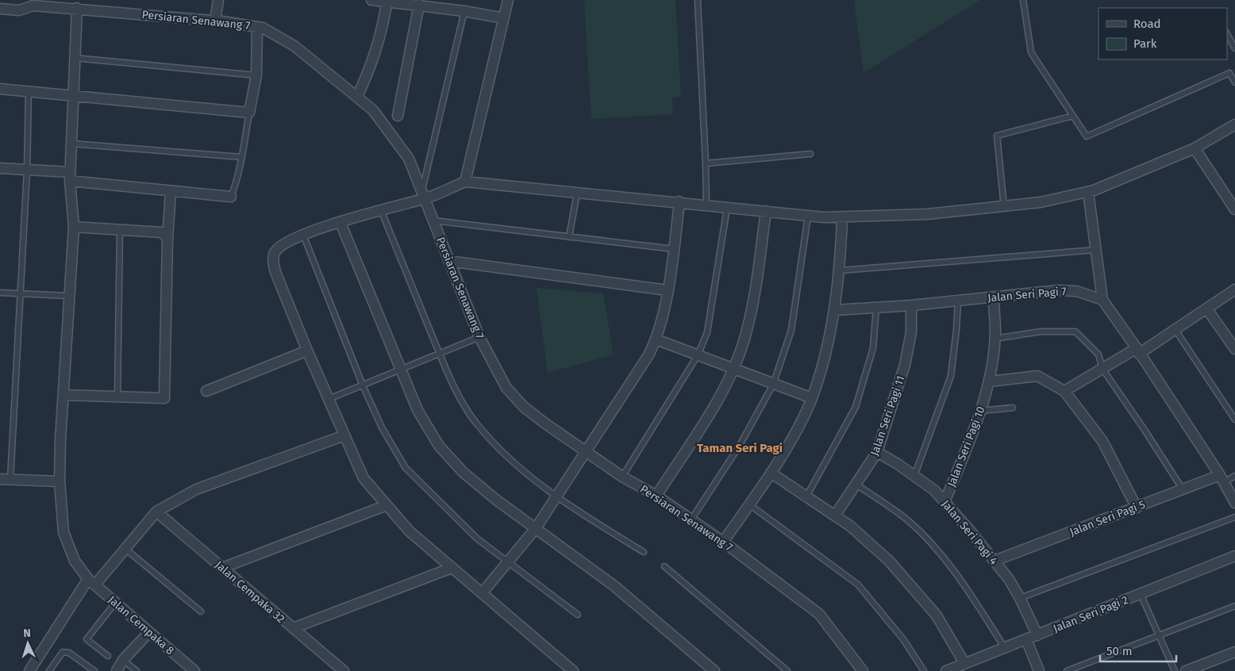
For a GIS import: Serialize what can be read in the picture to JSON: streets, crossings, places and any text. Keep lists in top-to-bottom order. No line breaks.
{"streets":{"street":["Persiaran Senawang 7","Jalan Seri Pagi 7","Jalan Seri Pagi 11","Jalan Seri Pagi 10","Jalan Seri Pagi 5","Jalan Seri Pagi 4","Jalan Cempaka 32","Jalan Seri Pagi 2","Jalan Cempaka 8"]},"crossings":[["Persiaran Senawang 7","Jalan Cempaka 8"],["Jalan Seri Pagi 7","Jalan Seri Pagi 11"],["Jalan Seri Pagi 7","Jalan Seri Pagi 10"],["Jalan Seri Pagi 11","Jalan Seri Pagi 4"],["Jalan Seri Pagi 10","Jalan Seri Pagi 4"],["Jalan Seri Pagi 5","Jalan Seri Pagi 4"],["Jalan Seri Pagi 4","Jalan Seri Pagi 2"]],"districts":["Taman Seri Pagi"],"legend":["Road","Park"],"scale_bar":"50 m","north":"top"}
